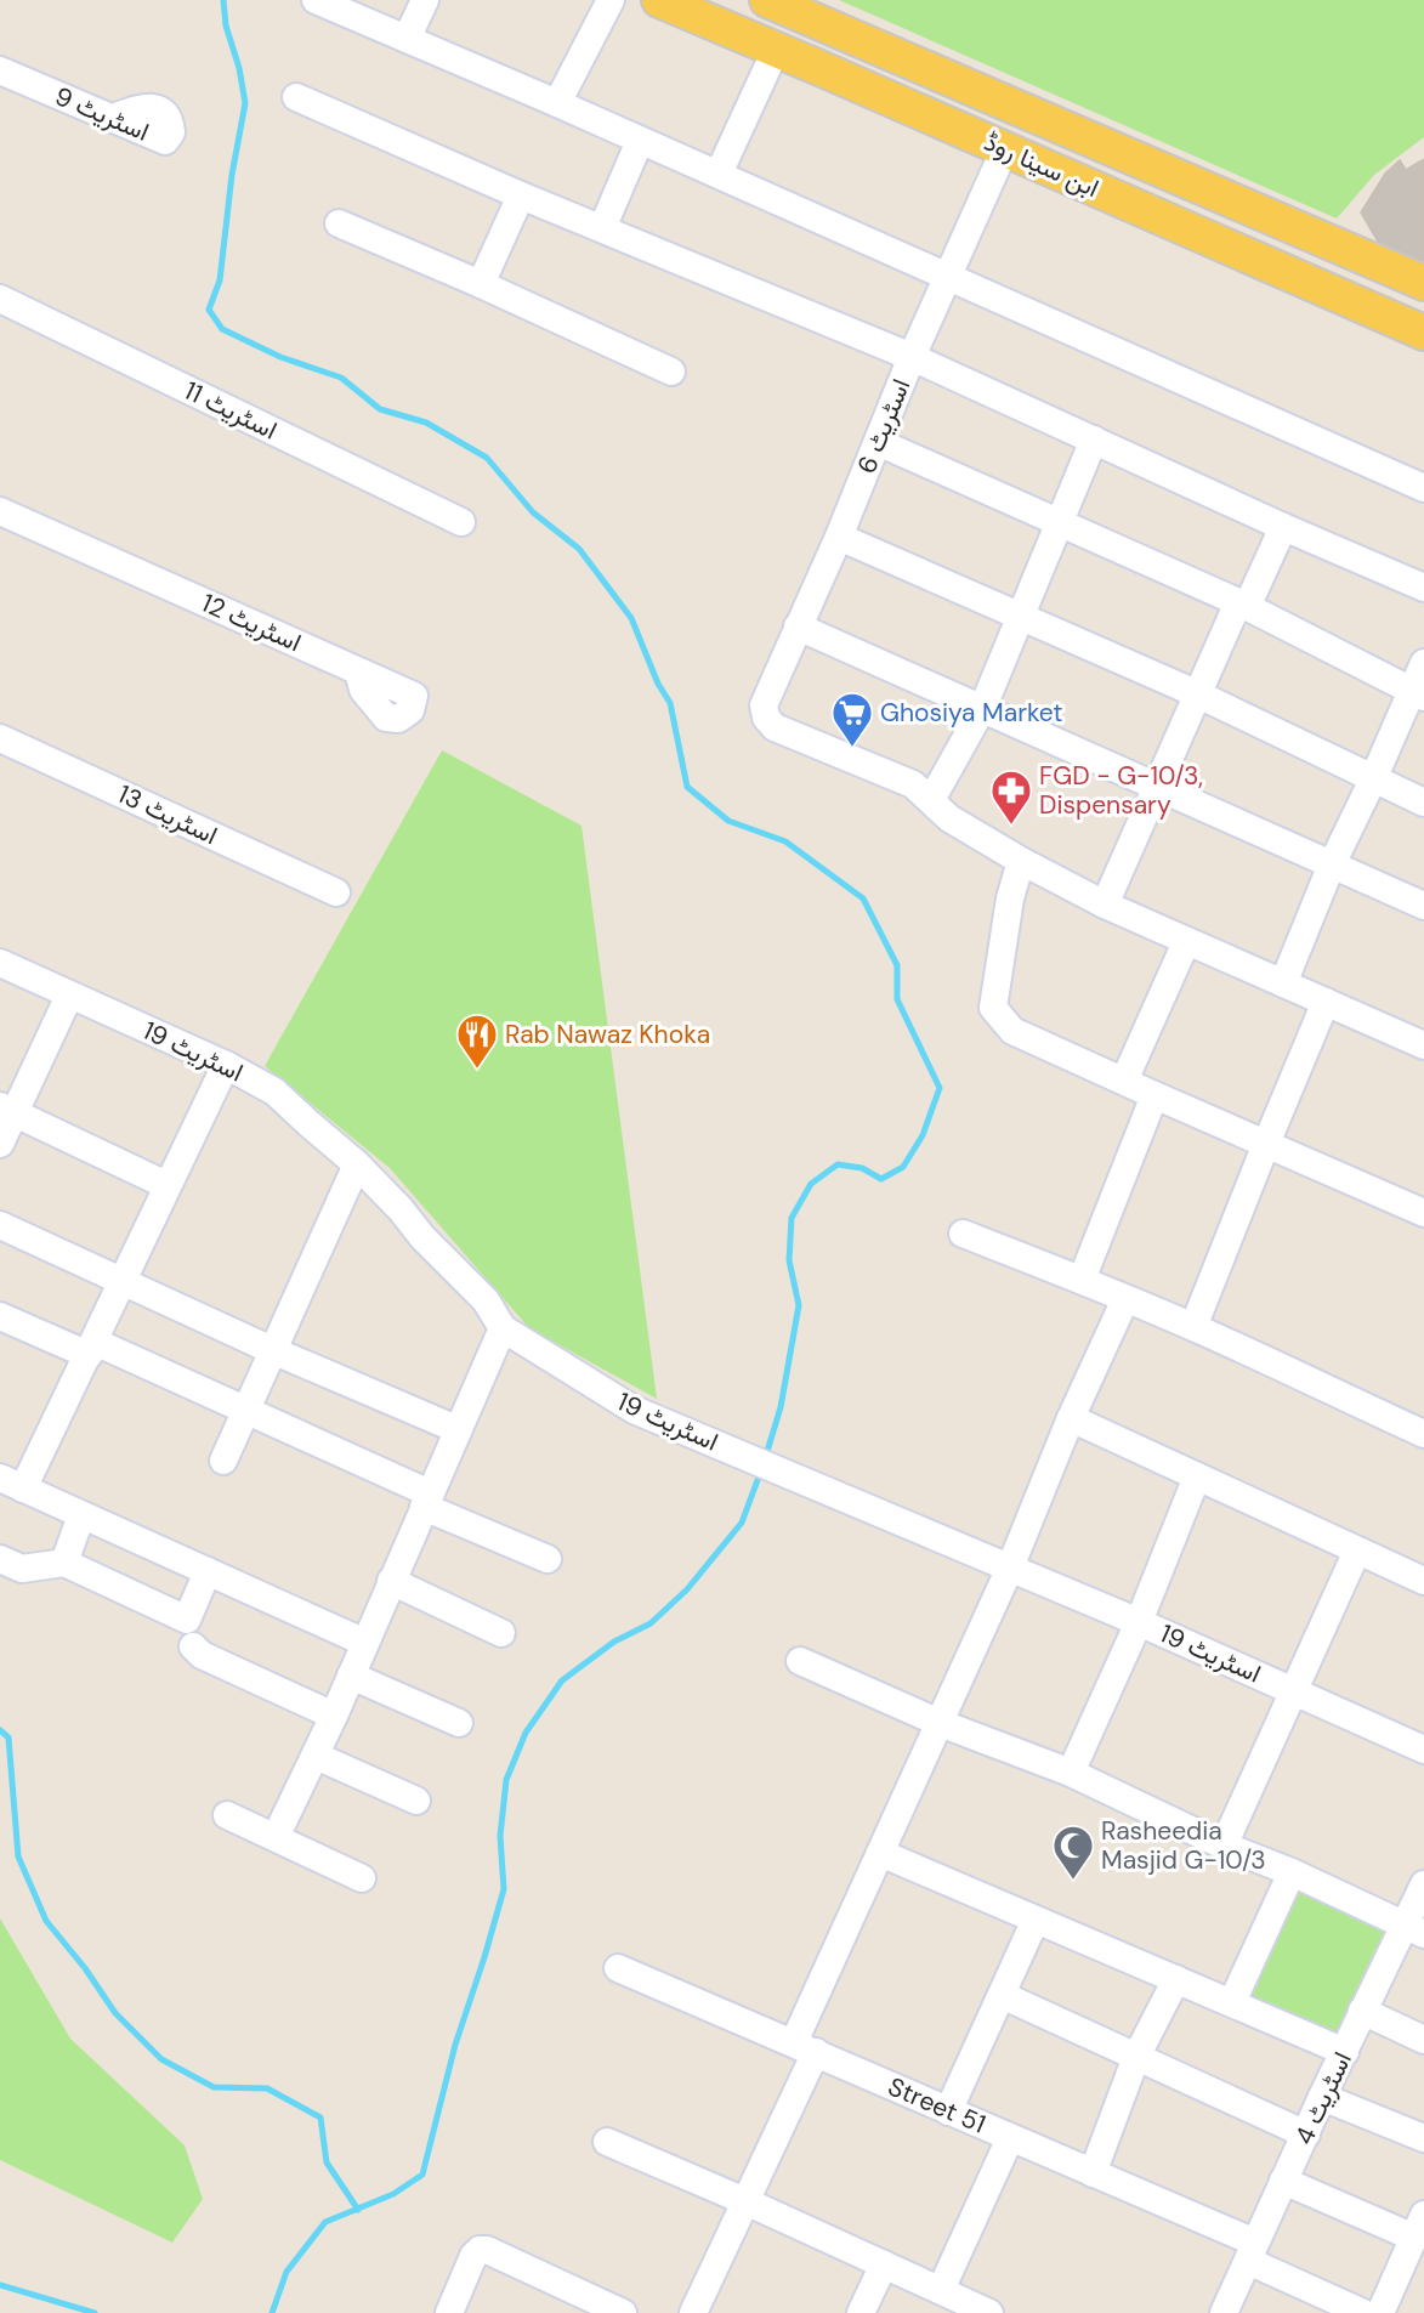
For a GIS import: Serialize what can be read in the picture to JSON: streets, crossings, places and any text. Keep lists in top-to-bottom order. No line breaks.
{"streets":{"main road":["ابن سینا روڈ"],"street":["اسٹریٹ 9","اسٹریٹ 11","اسٹریٹ 6","اسٹریٹ 12","اسٹریٹ 13","اسٹریٹ 19","اسٹریٹ 4","Street 51"]},"crossings":[["ابن سینا روڈ","اسٹریٹ 6"],["اسٹریٹ 4","Street 51"]],"places":{"supermarket":["Ghosiya Market"],"pharmacy":["FGD - G-10/3, Dispensary"],"restaurant":["Rab Nawaz Khoka"],"mosque":["Rasheedia Masjid G-10/3"]}}
